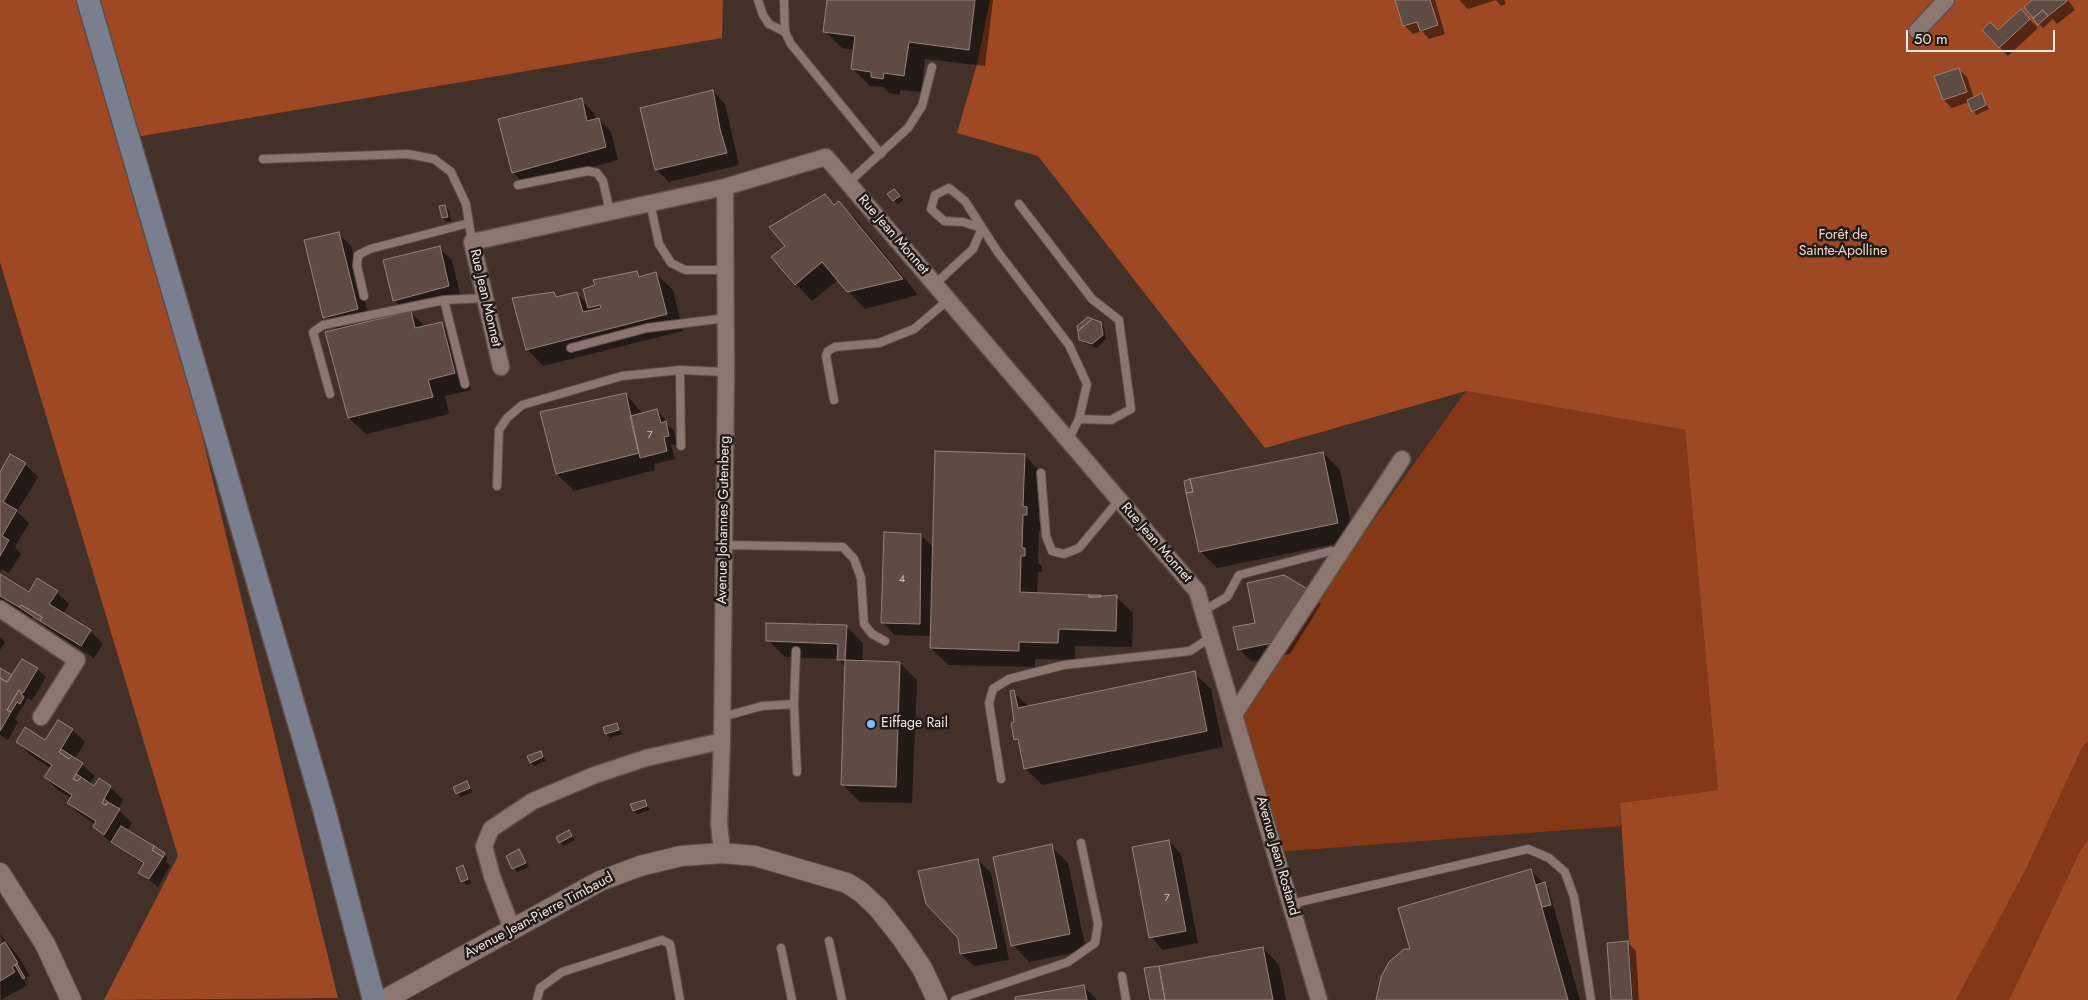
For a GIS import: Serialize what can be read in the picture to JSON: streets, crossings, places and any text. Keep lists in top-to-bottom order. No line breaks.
{"streets":{"street":["Rue Jean Monnet","Avenue Johannes Gutenberg","Avenue Jean Rostand","Avenue Jean-Pierre Timbaud"]},"crossings":[["Rue Jean Monnet","Avenue Johannes Gutenberg"],["Rue Jean Monnet","Avenue Jean Rostand"],["Avenue Johannes Gutenberg","Avenue Jean-Pierre Timbaud"]],"parks":["Forêt de Sainte-Apolline"],"places":["Eiffage Rail"],"house_numbers":["7","4","7"],"scale_bar":"50 m"}
